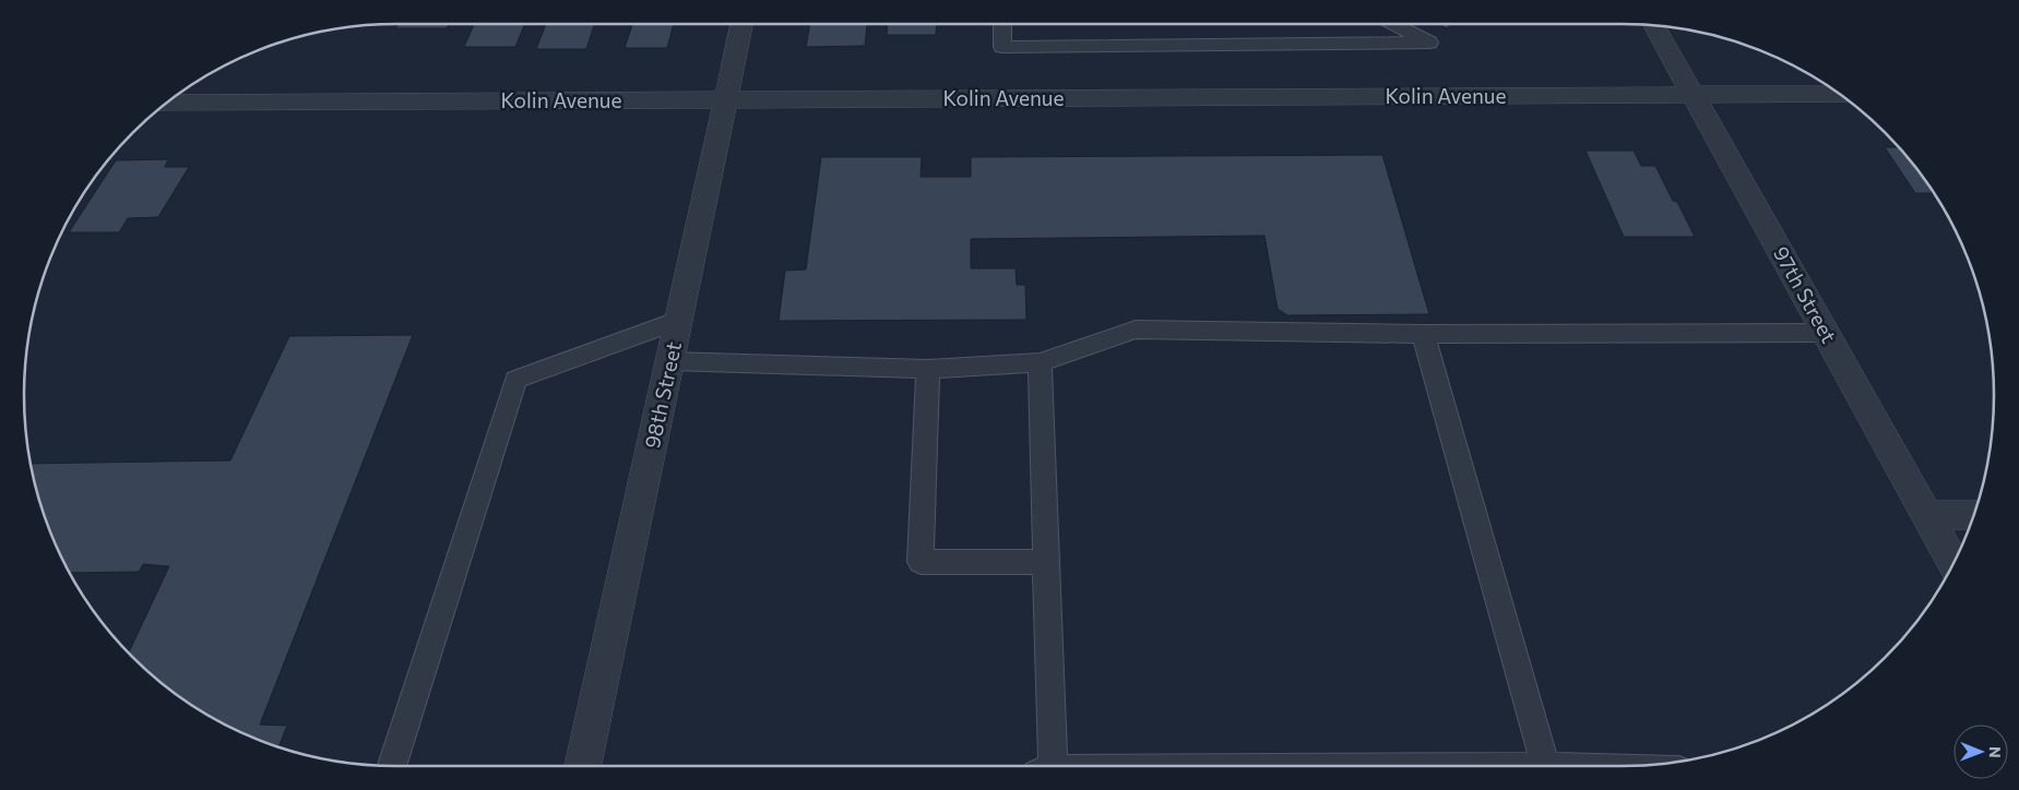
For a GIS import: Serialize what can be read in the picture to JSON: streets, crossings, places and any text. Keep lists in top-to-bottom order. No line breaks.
{"streets":{"street":["Kolin Avenue","97th Street","98th Street"]},"crossings":[["Kolin Avenue","97th Street"],["Kolin Avenue","98th Street"]],"north":"right"}
